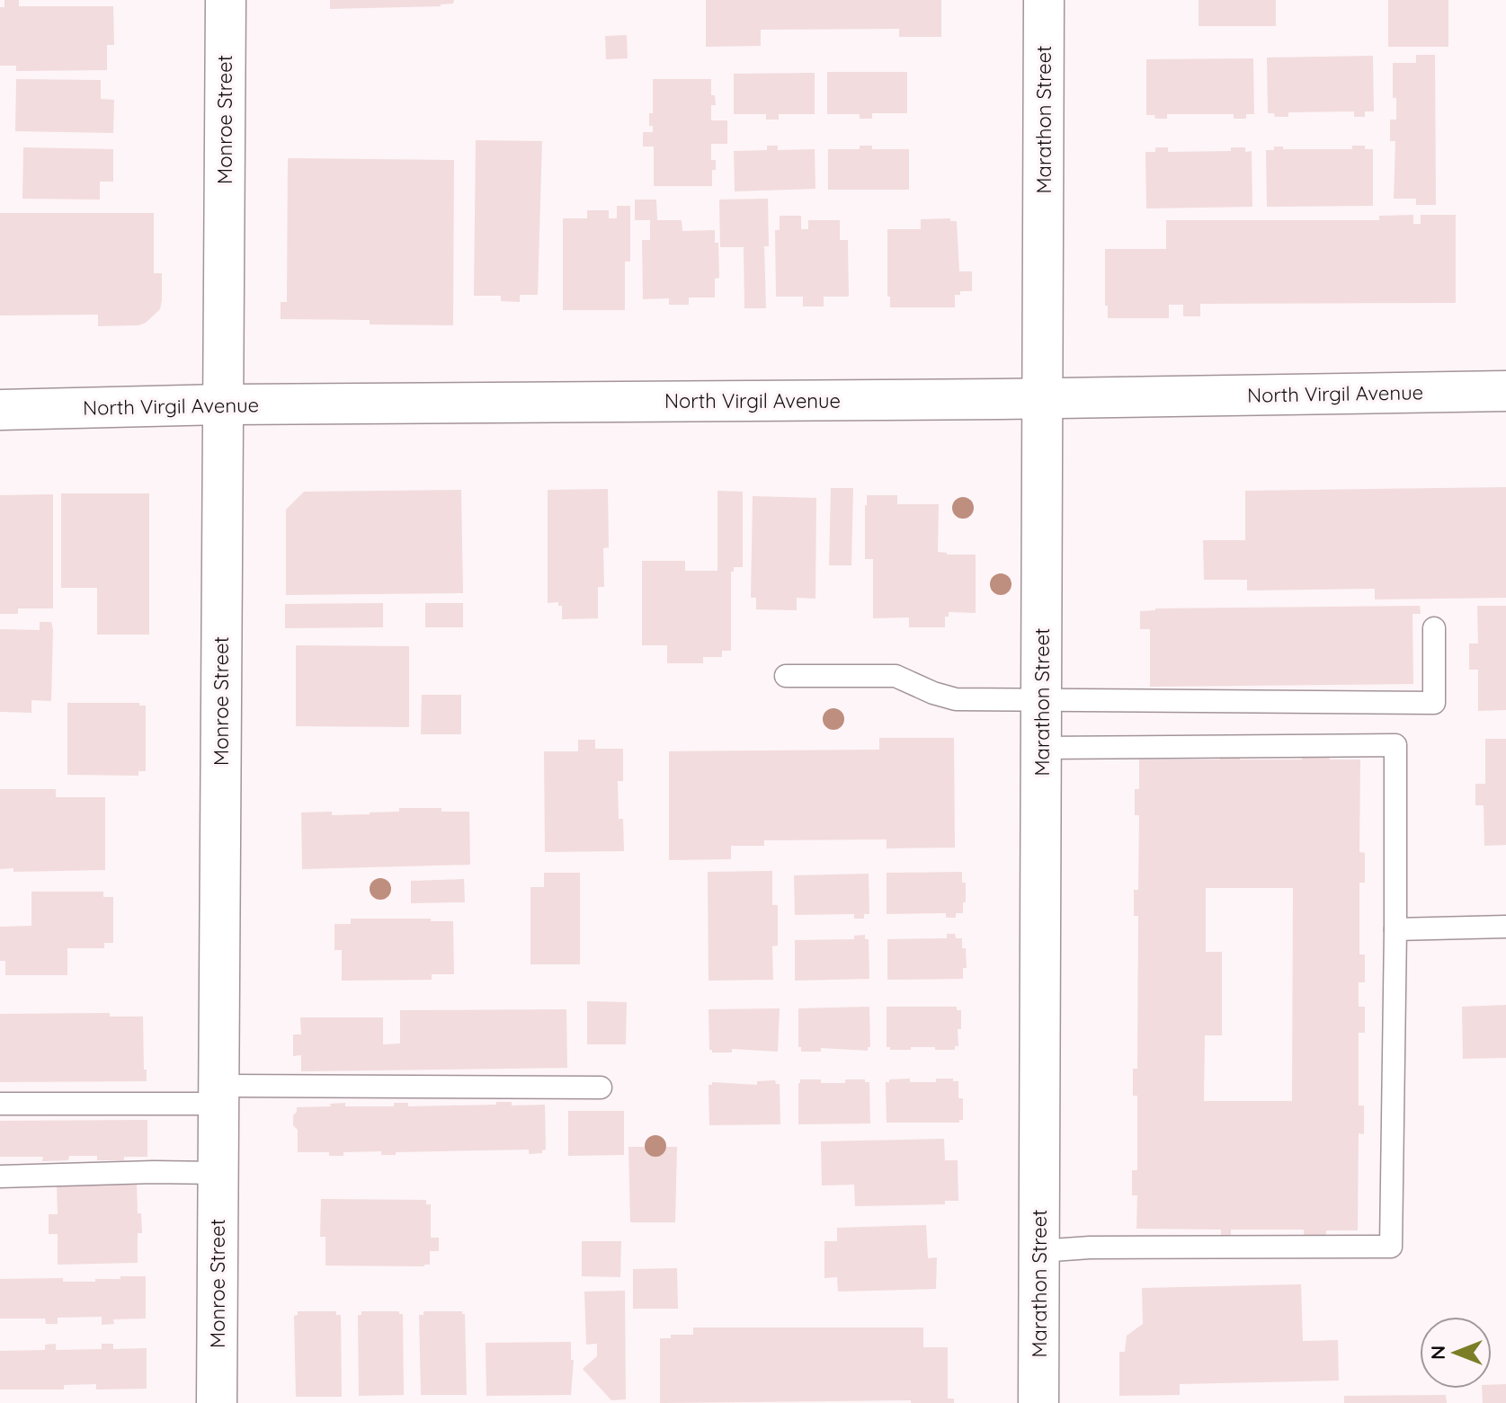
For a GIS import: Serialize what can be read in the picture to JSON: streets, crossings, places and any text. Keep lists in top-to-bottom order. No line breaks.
{"streets":{"street":["Monroe Street","Marathon Street","North Virgil Avenue"]},"crossings":[["Monroe Street","North Virgil Avenue"],["Marathon Street","North Virgil Avenue"]],"north":"left"}
